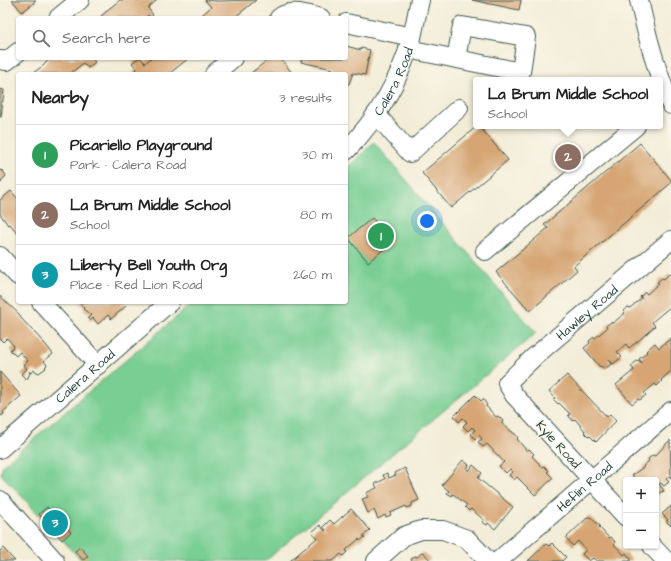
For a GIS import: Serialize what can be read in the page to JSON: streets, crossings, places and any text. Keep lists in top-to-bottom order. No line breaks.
{"streets":{"street":["Calera Road","Hawley Road","Kyle Road","Heflin Road"]},"crossings":[["Hawley Road","Kyle Road"],["Kyle Road","Heflin Road"]],"page":{"search":"Search here","heading":["Nearby","3 results"],"popup":["La Brum Middle School","School"],"list":[{"mark":"1","name":"Picariello Playground","note":"Park · Calera Road","value":"30 m"},{"mark":"2","name":"La Brum Middle School","note":"School","value":"80 m"},{"mark":"3","name":"Liberty Bell Youth Org","note":"Place · Red Lion Road","value":"260 m"}],"pins":["2","1","3"],"map_buttons":["+","−"]}}
